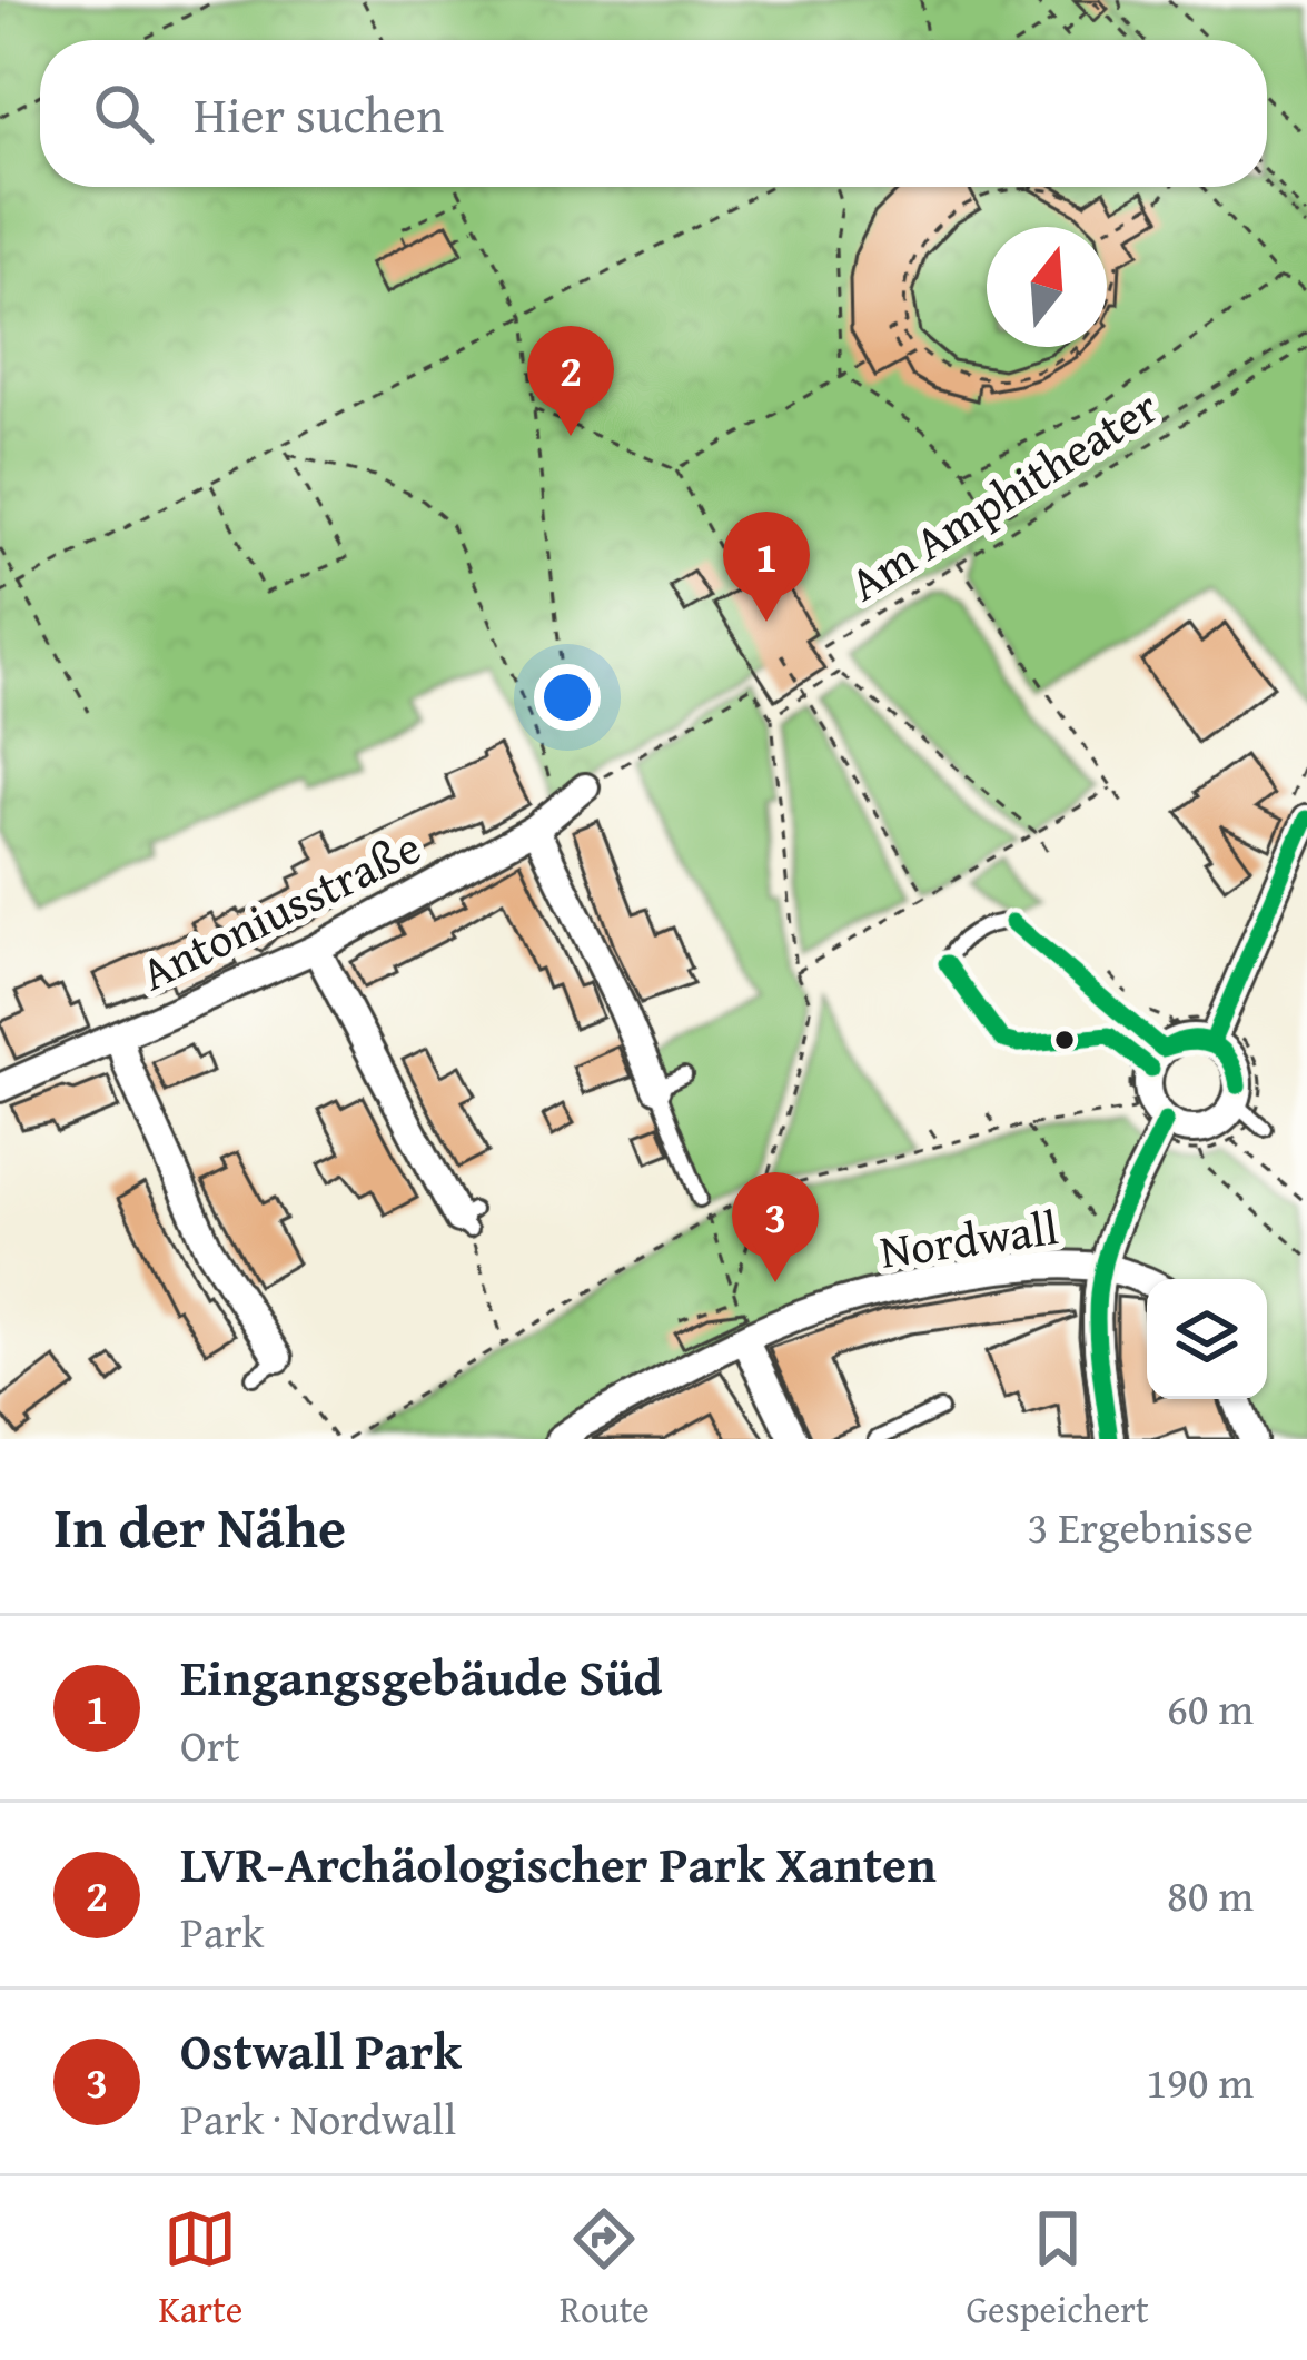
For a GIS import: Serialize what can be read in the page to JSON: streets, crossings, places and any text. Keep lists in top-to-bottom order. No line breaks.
{"streets":{"street":["Antoniusstraße","Nordwall"],"path":["Am Amphitheater"]},"north":"top","page":{"search":"Hier suchen","pins":["2","1","3"],"heading":["In der Nähe","3 Ergebnisse"],"list":[{"mark":"1","name":"Eingangsgebäude Süd","note":"Ort","value":"60 m"},{"mark":"2","name":"LVR-Archäologischer Park Xanten","note":"Park","value":"80 m"},{"mark":"3","name":"Ostwall Park","note":"Park · Nordwall","value":"190 m"}],"nav":["Karte","Route","Gespeichert"]}}
